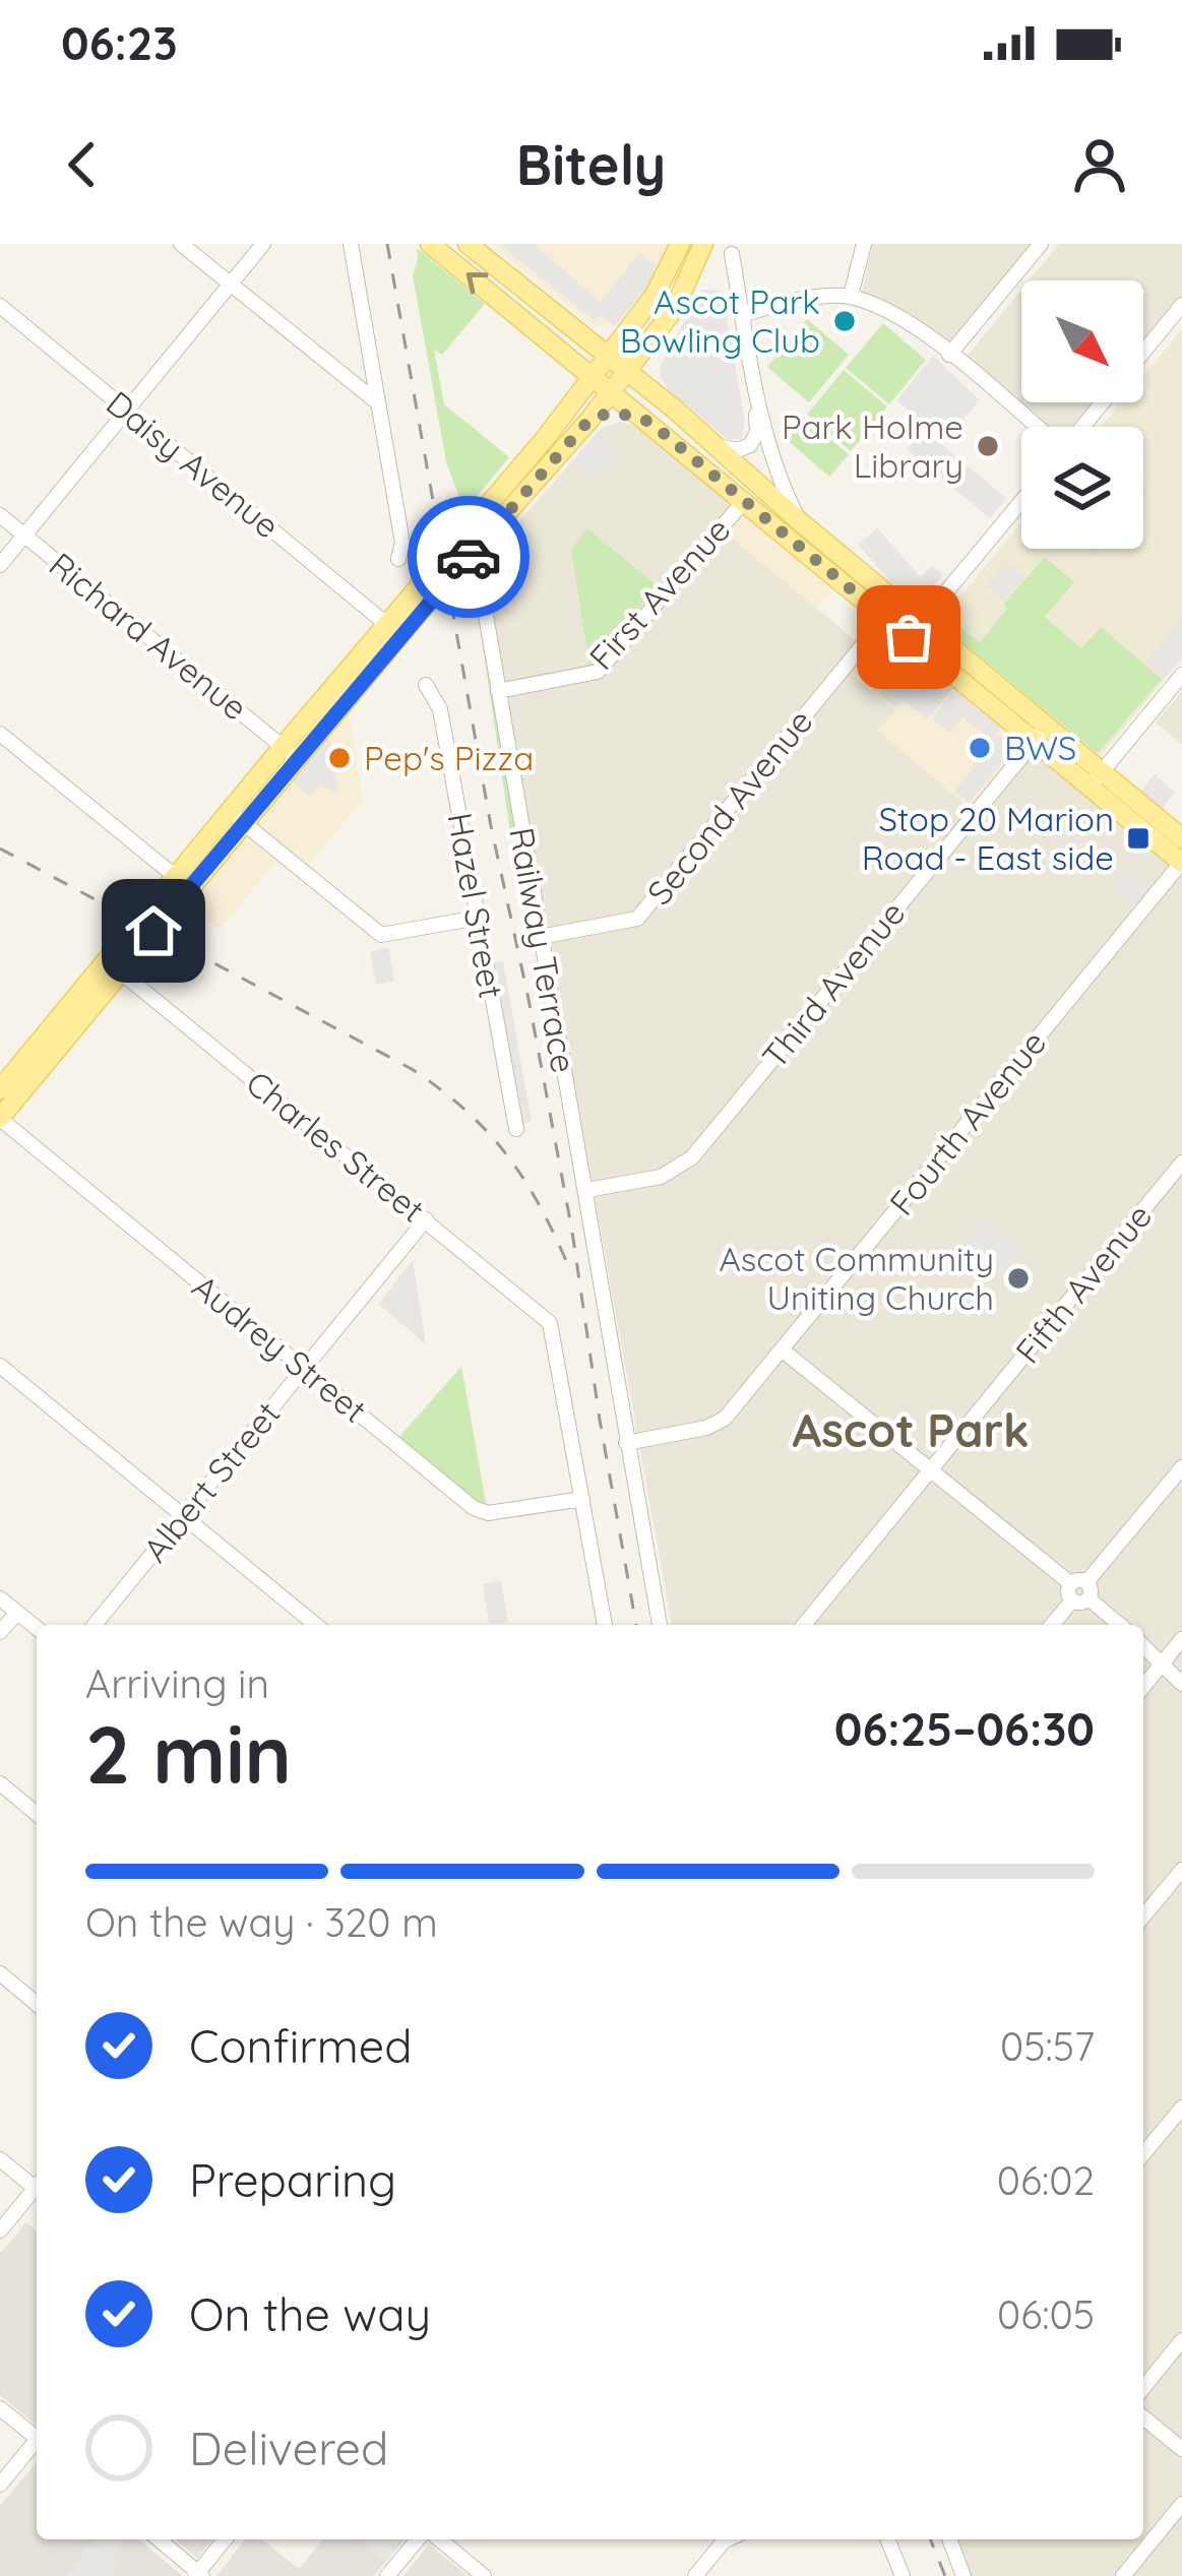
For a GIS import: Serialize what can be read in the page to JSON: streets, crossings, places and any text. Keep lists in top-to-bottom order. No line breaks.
{"streets":{"street":["Daisy Avenue","First Avenue","Richard Avenue","Second Avenue","Hazel Street","Railway Terrace","Third Avenue","Fourth Avenue","Charles Street","Fifth Avenue","Audrey Street","Albert Street"]},"crossings":[["First Avenue","Railway Terrace"],["Second Avenue","Railway Terrace"],["Railway Terrace","Third Avenue"],["Railway Terrace","Fourth Avenue"],["Charles Street","Audrey Street"],["Charles Street","Albert Street"],["Audrey Street","Albert Street"]],"districts":["Ascot Park"],"places":{"other":["Ascot Park Bowling Club","Park Holme Library","BWS","Pep's Pizza","Ascot Community Uniting Church"],"transit":["Stop 20 Marion Road - East side"]},"north":"bottom right","page":{"status":"06:23","header":"Bitely","heading":["2 min","Arriving in","06:25–06:30"],"bar":"On the way · 320 m","list":[["Confirmed","05:57"],["Preparing","06:02"],["On the way","06:05"],"Delivered"]}}
